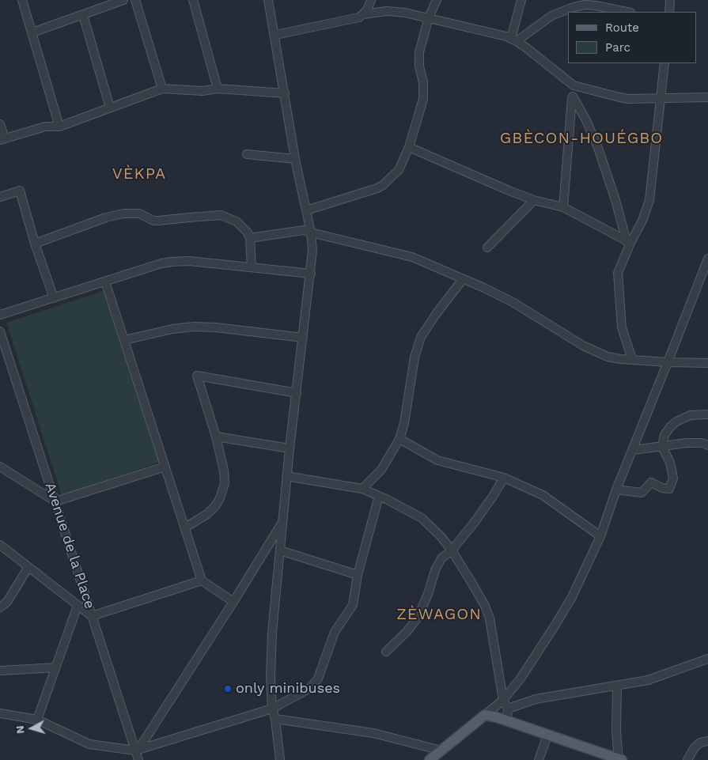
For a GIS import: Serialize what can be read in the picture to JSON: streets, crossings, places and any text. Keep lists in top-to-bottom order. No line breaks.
{"streets":{"street":["Avenue de la Place"]},"districts":["GBÈCON-HOUÉGBO","VÈKPA","ZÈWAGON"],"places":["only minibuses"],"legend":["Route","Parc"],"north":"left"}
